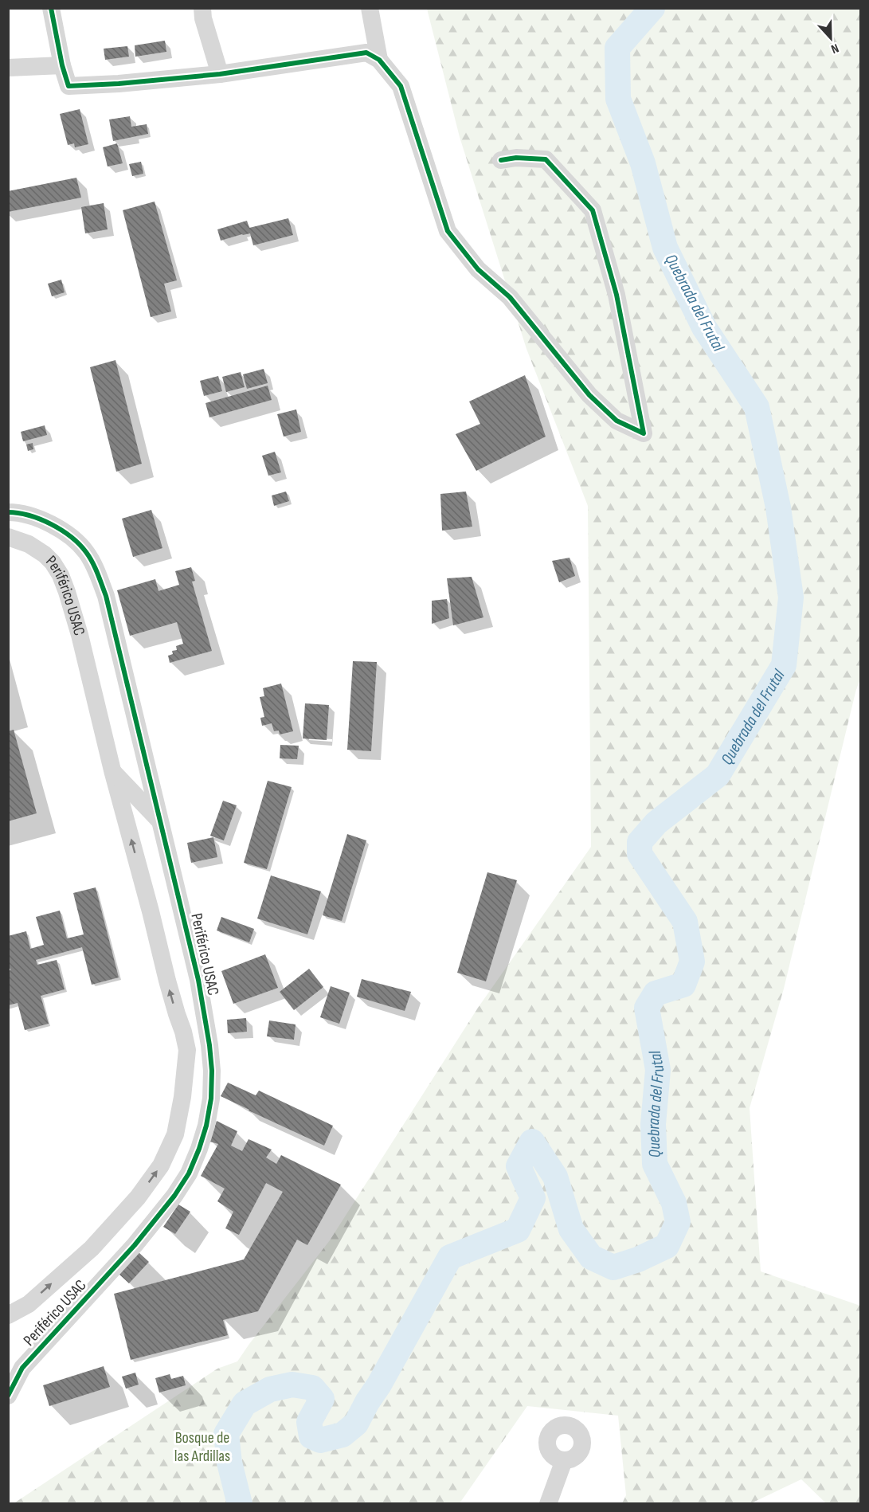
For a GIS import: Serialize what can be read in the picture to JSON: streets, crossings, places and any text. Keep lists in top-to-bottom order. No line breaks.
{"streets":{"street":["Periférico USAC"]},"water":["Quebrada del Frutal"],"parks":["Bosque de las Ardillas"],"north":"bottom"}
